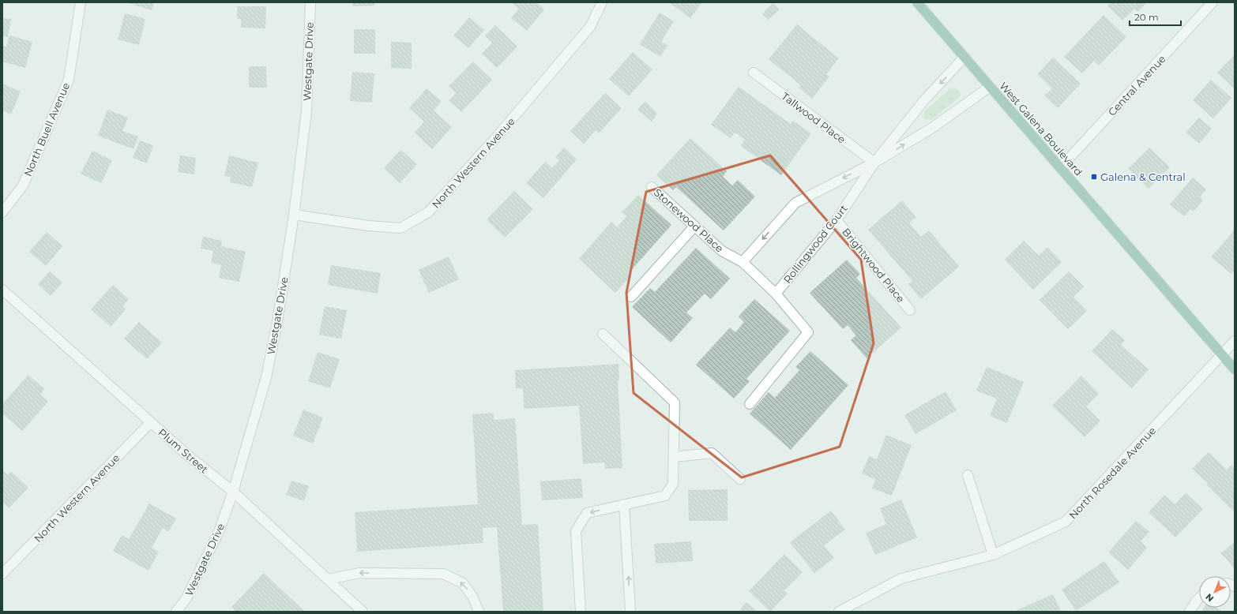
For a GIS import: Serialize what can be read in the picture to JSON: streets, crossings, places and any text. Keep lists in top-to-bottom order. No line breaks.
{"streets":{"main road":["West Galena Boulevard"],"street":["Westgate Drive","Central Avenue","Tallwood Place","North Buell Avenue","North Western Avenue","Stonewood Place","Rollingwood Court","Brightwood Place","Plum Street","North Rosedale Avenue"]},"crossings":[["Westgate Drive","North Western Avenue"],["Westgate Drive","Plum Street"],["Central Avenue","West Galena Boulevard"],["Tallwood Place","Rollingwood Court"],["West Galena Boulevard","Rollingwood Court"],["West Galena Boulevard","North Rosedale Avenue"],["North Western Avenue","Plum Street"],["Stonewood Place","Rollingwood Court"],["Rollingwood Court","Brightwood Place"]],"places":{"transit":["Galena & Central"]},"scale_bar":"20 m","north":"bottom left"}
